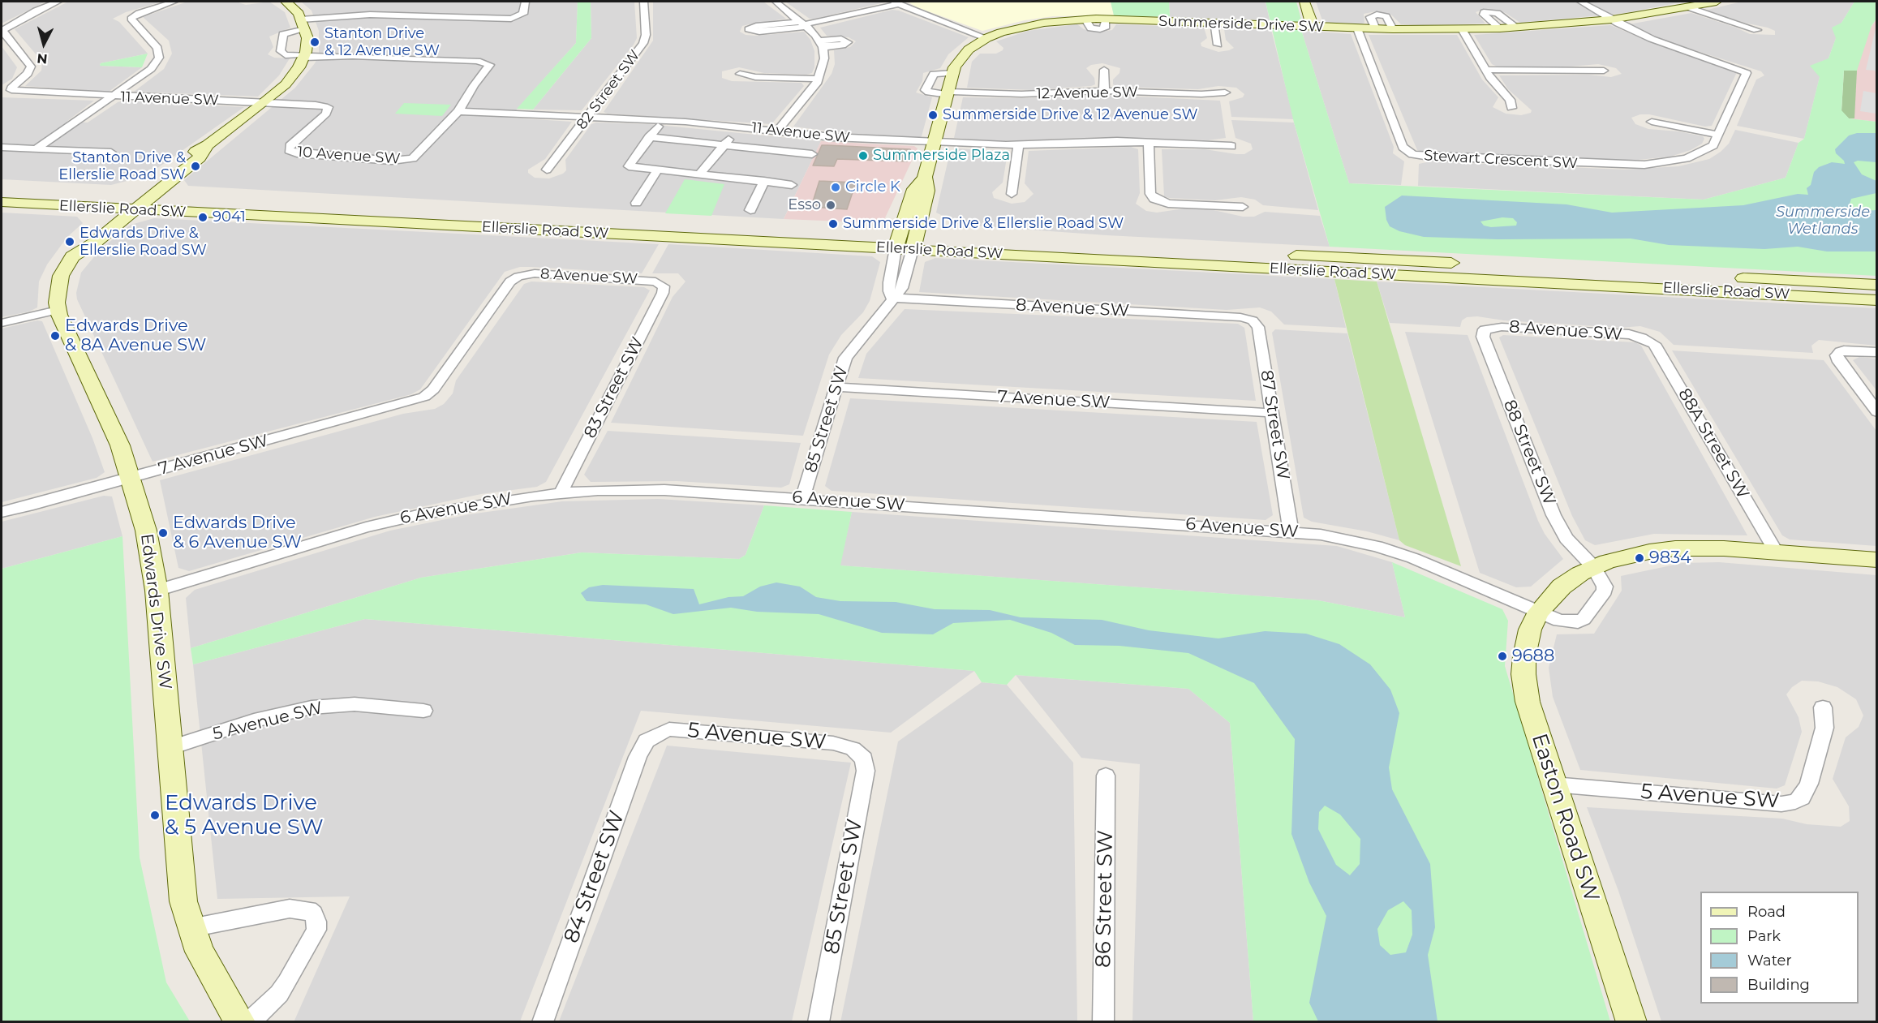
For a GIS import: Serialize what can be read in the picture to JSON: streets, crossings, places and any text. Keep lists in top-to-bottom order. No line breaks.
{"streets":{"street":["Summerside Drive SW","82 Street SW","12 Avenue SW","11 Avenue SW","10 Avenue SW","Stewart Crescent SW","Ellerslie Road SW","8 Avenue SW","83 Street SW","7 Avenue SW","85 Street SW","87 Street SW","88A Street SW","88 Street SW","6 Avenue SW","Edwards Drive SW","5 Avenue SW","Easton Road SW","84 Street SW","86 Street SW"]},"crossings":[["Summerside Drive SW","12 Avenue SW"],["Summerside Drive SW","11 Avenue SW"],["Summerside Drive SW","Stewart Crescent SW"],["Summerside Drive SW","Ellerslie Road SW"],["Summerside Drive SW","85 Street SW"],["82 Street SW","11 Avenue SW"],["11 Avenue SW","10 Avenue SW"],["11 Avenue SW","Edwards Drive SW"],["Ellerslie Road SW","85 Street SW"],["Ellerslie Road SW","Edwards Drive SW"],["8 Avenue SW","83 Street SW"],["8 Avenue SW","7 Avenue SW"],["8 Avenue SW","85 Street SW"],["8 Avenue SW","87 Street SW"],["8 Avenue SW","88A Street SW"],["8 Avenue SW","88 Street SW"],["83 Street SW","6 Avenue SW"],["7 Avenue SW","85 Street SW"],["7 Avenue SW","87 Street SW"],["7 Avenue SW","Edwards Drive SW"],["85 Street SW","6 Avenue SW"],["85 Street SW","5 Avenue SW"],["87 Street SW","6 Avenue SW"],["88A Street SW","Easton Road SW"],["88 Street SW","Easton Road SW"],["6 Avenue SW","Edwards Drive SW"],["6 Avenue SW","Easton Road SW"],["Edwards Drive SW","5 Avenue SW"],["5 Avenue SW","Easton Road SW"],["5 Avenue SW","84 Street SW"]],"water":["Summerside Wetlands"],"places":["Stanton Drive & 12 Avenue SW","Summerside Drive & 12 Avenue SW","Summerside Plaza","Stanton Drive & Ellerslie Road SW","Circle K","Esso","9041","Summerside Drive & Ellerslie Road SW","Edwards Drive & Ellerslie Road SW","Edwards Drive & 8A Avenue SW","Edwards Drive & 6 Avenue SW","9834","9688","Edwards Drive & 5 Avenue SW"],"legend":["Road","Park","Water","Building"],"north":"bottom"}
